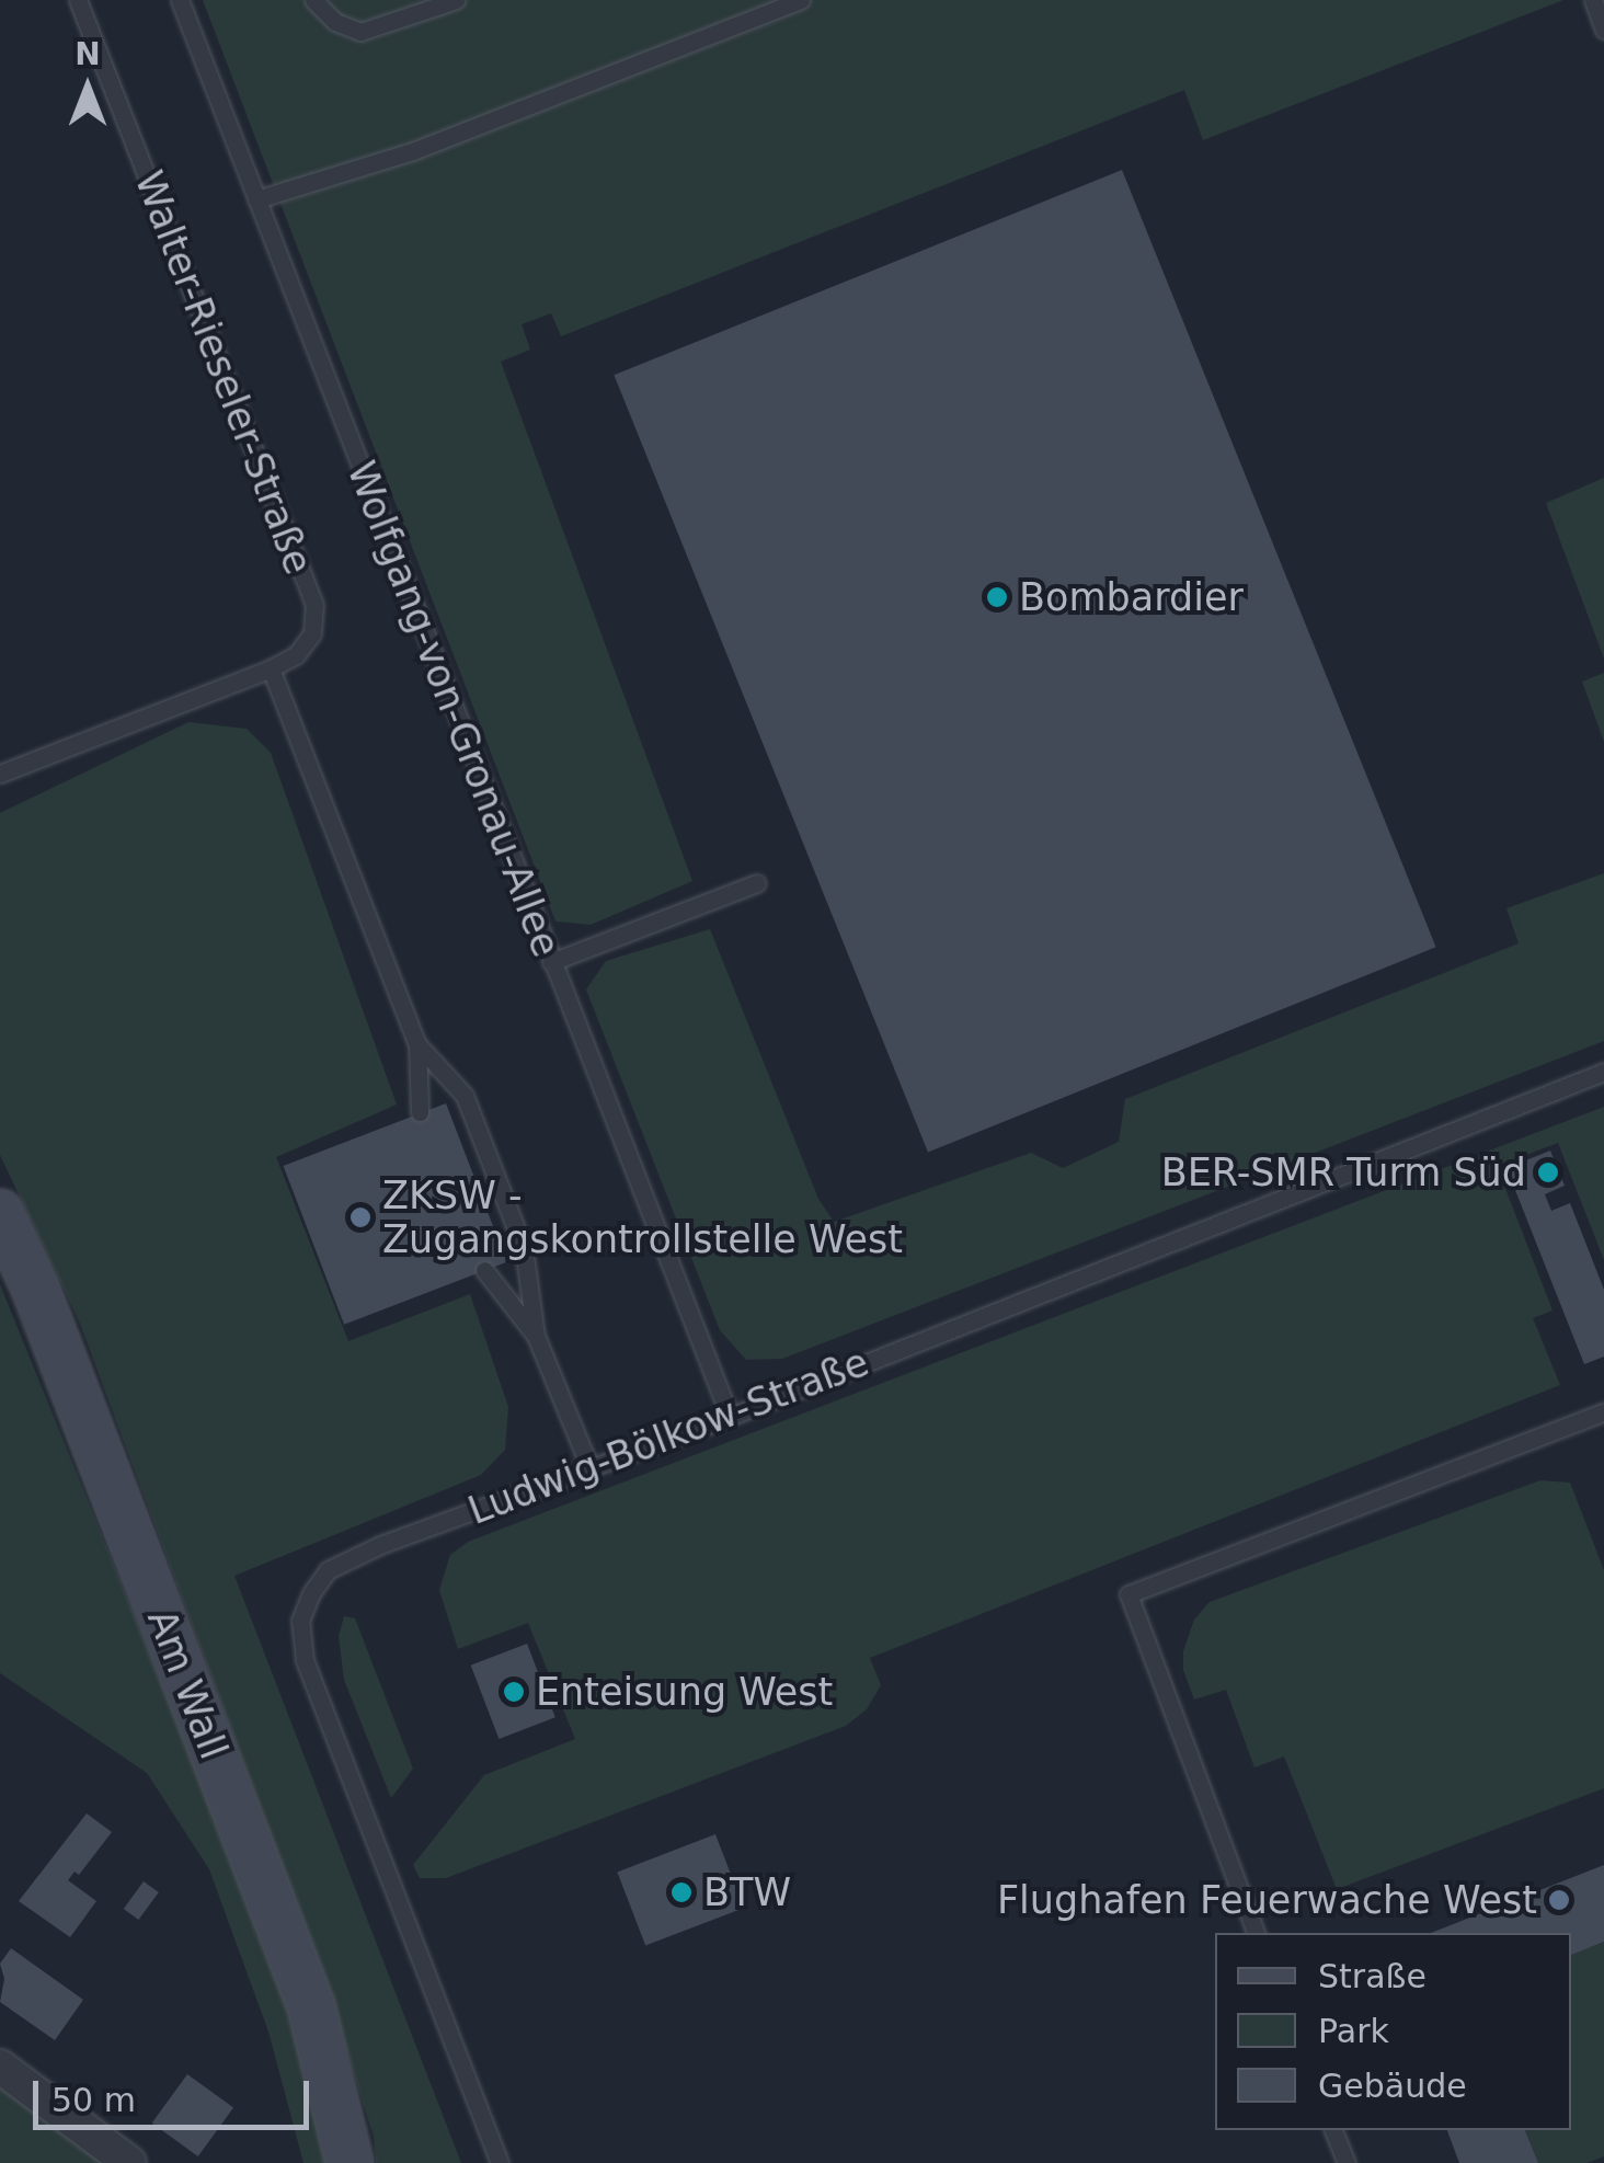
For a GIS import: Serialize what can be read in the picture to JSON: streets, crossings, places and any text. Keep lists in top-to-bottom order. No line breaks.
{"streets":{"street":["Am Wall"],"lane":["Walter-Rieseler-Straße","Wolfgang-von-Gronau-Allee","Ludwig-Bölkow-Straße"]},"crossings":[["Wolfgang-von-Gronau-Allee","Ludwig-Bölkow-Straße"]],"places":["Bombardier","BER-SMR Turm Süd","ZKSW - Zugangskontrollstelle West","Enteisung West","BTW","Flughafen Feuerwache West"],"legend":["Straße","Park","Gebäude"],"scale_bar":"50 m","north":"top"}
